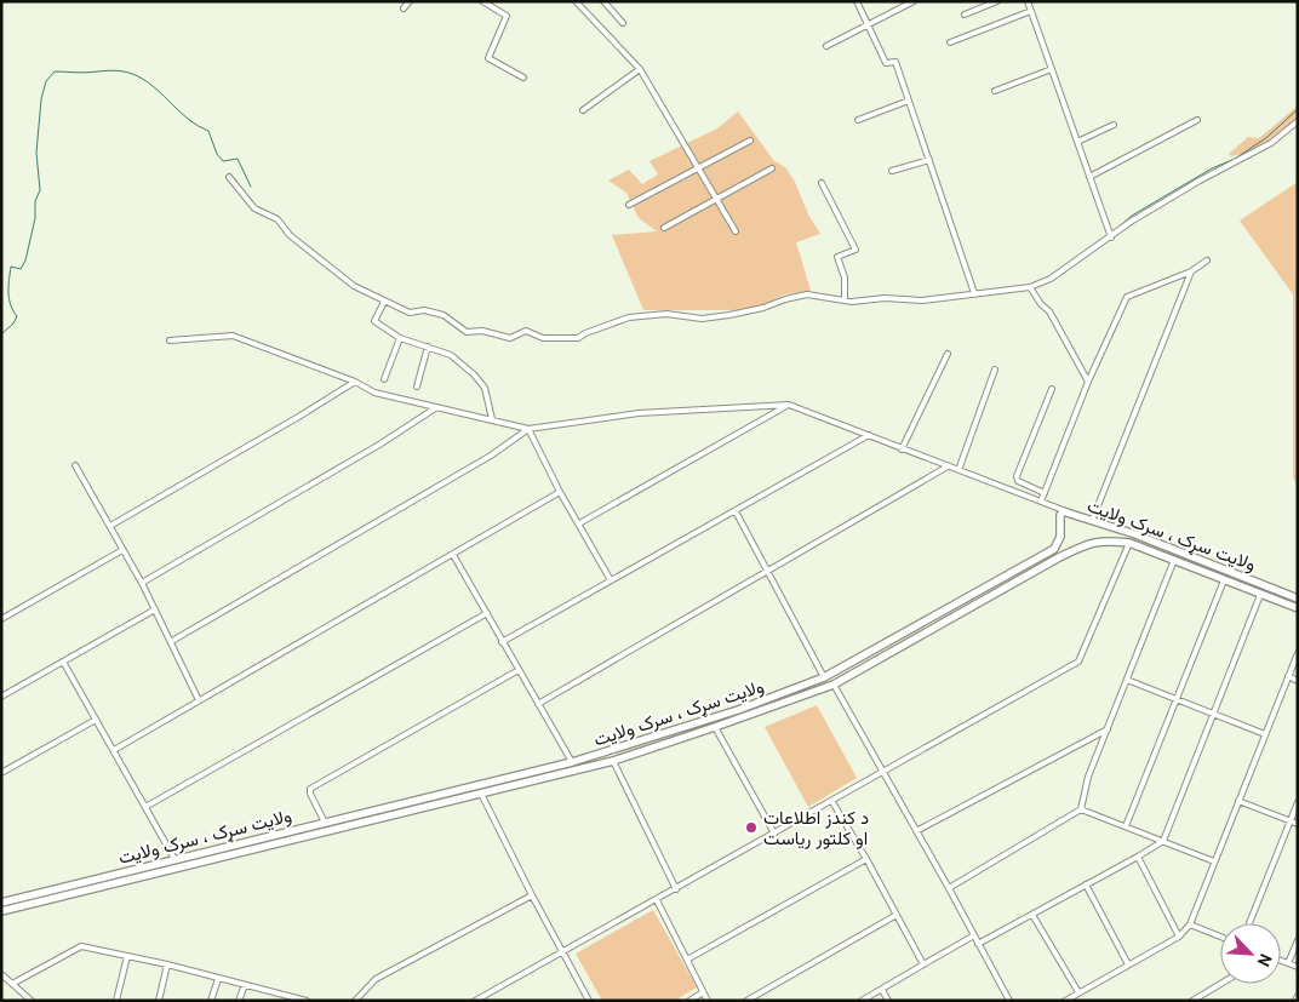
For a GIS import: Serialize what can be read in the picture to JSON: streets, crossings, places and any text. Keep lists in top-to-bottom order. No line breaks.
{"streets":{"main road":["ولایت سړک ، سرک ولایت"]},"places":["د کندز اطلاعات او کلتور ریاست"],"north":"bottom right"}
